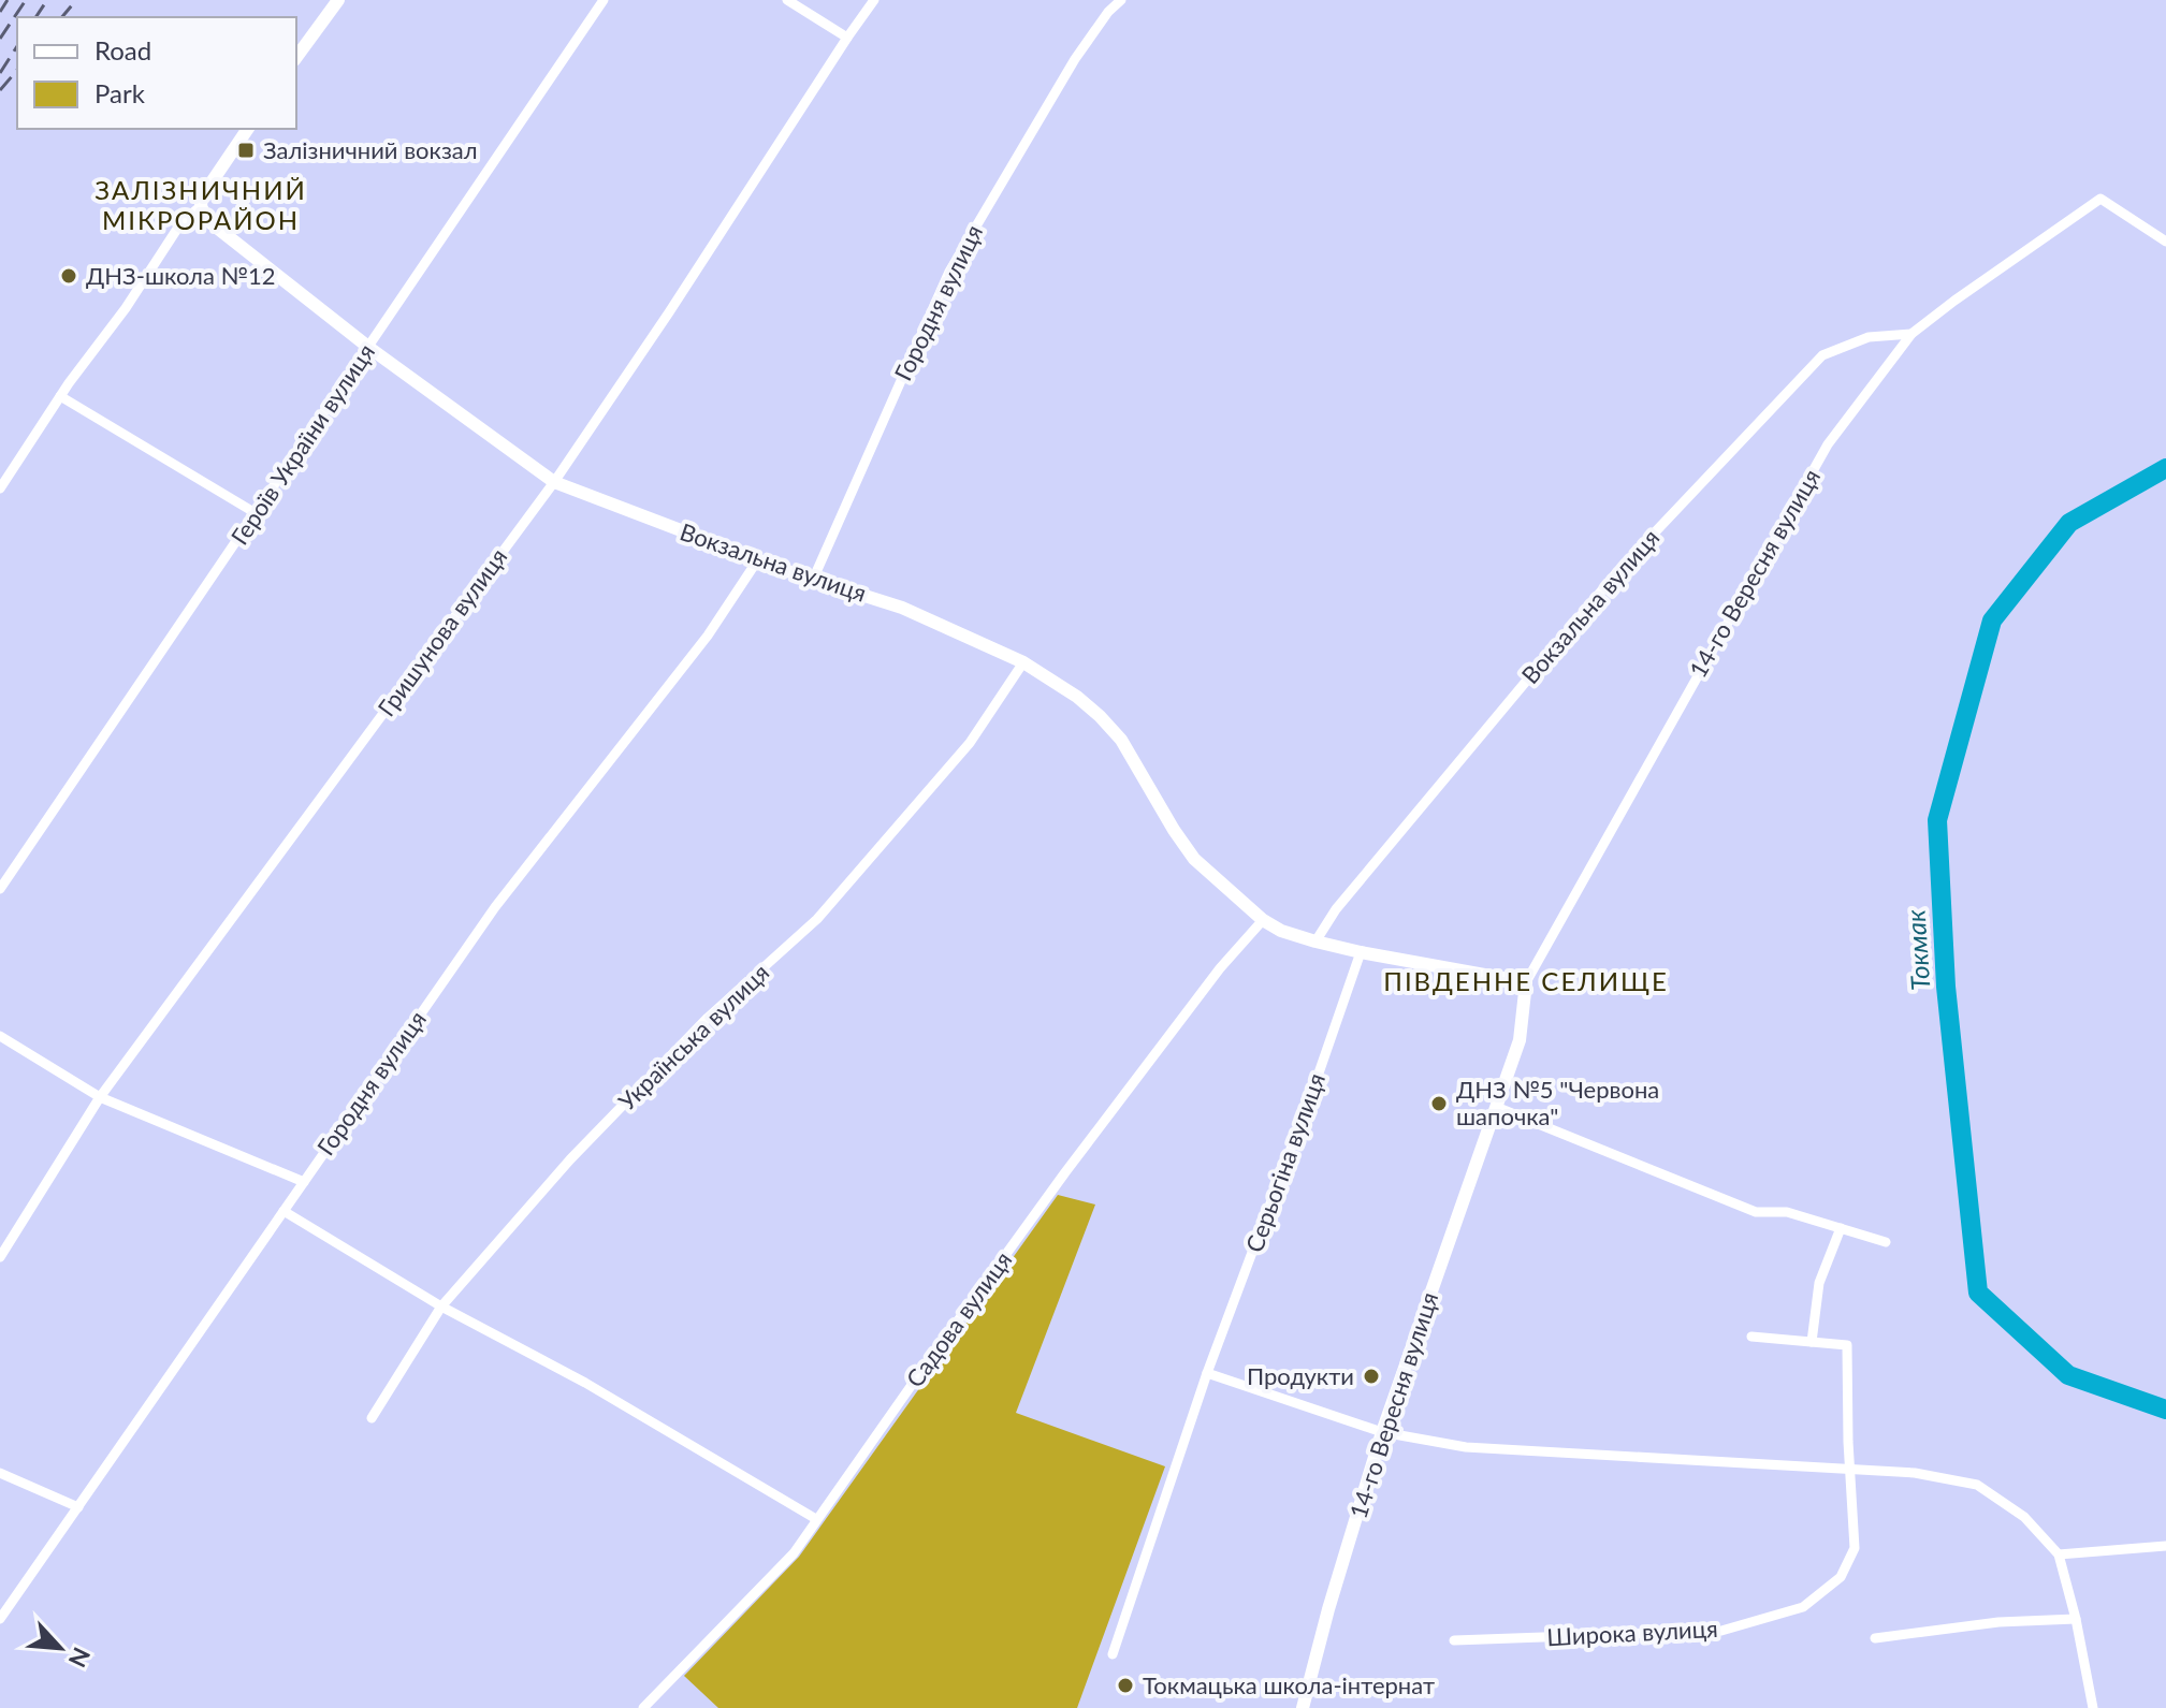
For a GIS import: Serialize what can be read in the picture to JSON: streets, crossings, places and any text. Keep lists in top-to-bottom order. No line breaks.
{"streets":{"street":["Городня вулиця","Героїв України вулиця","Вокзальна вулиця","14-го Вересня вулиця","Гришунова вулиця","Українська вулиця","Серьогіна вулиця","Садова вулиця","Широка вулиця"]},"crossings":[["Городня вулиця","Вокзальна вулиця"],["Героїв України вулиця","Вокзальна вулиця"],["Вокзальна вулиця","14-го Вересня вулиця"],["Вокзальна вулиця","Гришунова вулиця"],["Вокзальна вулиця","Українська вулиця"],["Вокзальна вулиця","Серьогіна вулиця"],["Вокзальна вулиця","Садова вулиця"]],"districts":["ЗАЛІЗНИЧНИЙ МІКРОРАЙОН","ПІВДЕННЕ СЕЛИЩЕ"],"water":["Токмак"],"places":{"transit":["Залізничний вокзал"],"other":["ДНЗ-школа №12","ДНЗ №5 \"Червона шапочка\"","Продукти","Токмацька школа-інтернат"]},"legend":["Road","Park"],"north":"bottom right"}
